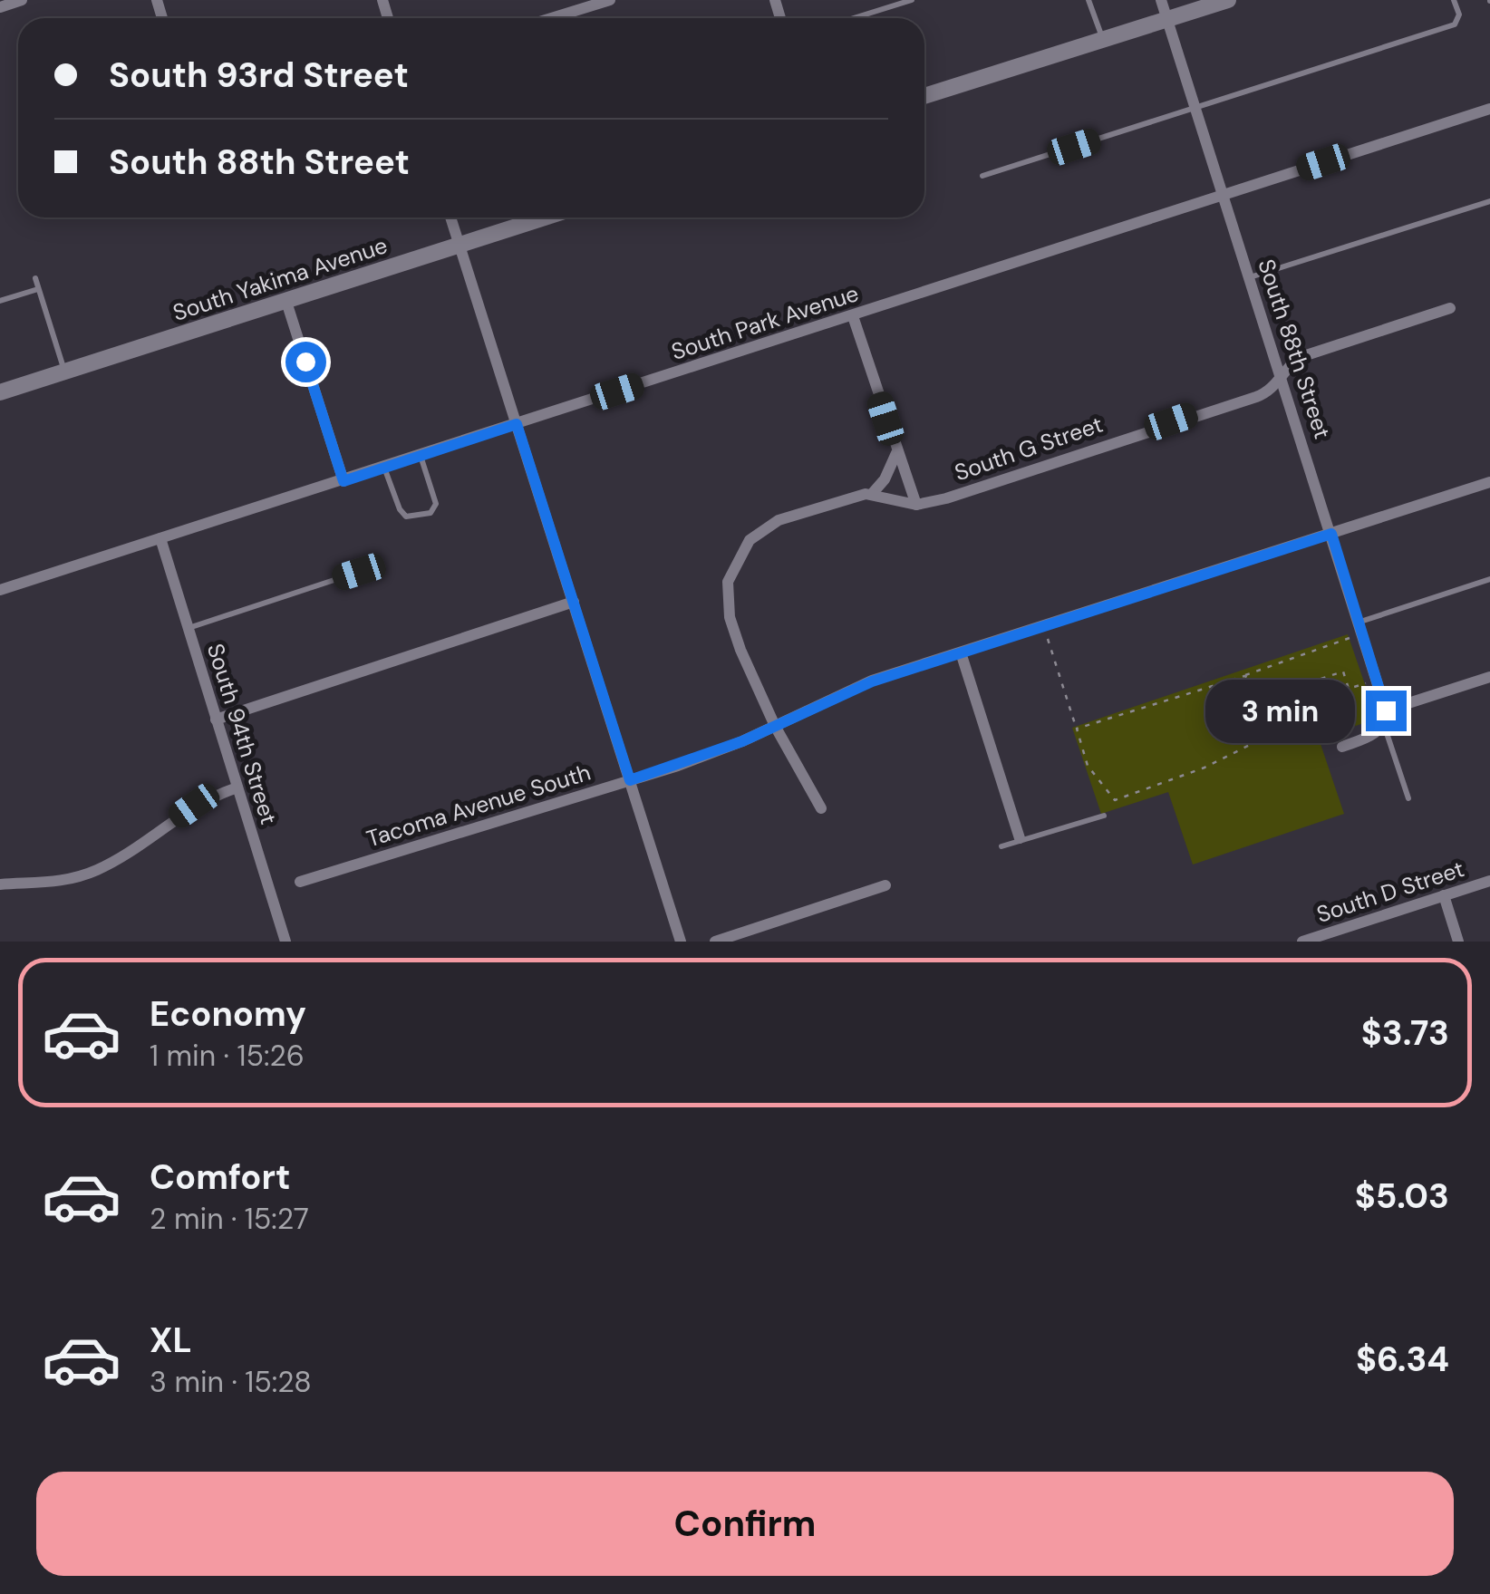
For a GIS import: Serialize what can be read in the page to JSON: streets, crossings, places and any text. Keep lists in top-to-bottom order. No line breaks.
{"streets":{"main road":["South Yakima Avenue"],"street":["South Park Avenue","South 88th Street","South G Street","South 94th Street","Tacoma Avenue South","South D Street"]},"crossings":[["South Park Avenue","South 88th Street"],["South Park Avenue","South 94th Street"],["South 88th Street","South G Street"],["South 88th Street","Tacoma Avenue South"]],"page":{"banner":["South 93rd Street","South 88th Street"],"bubble":"3 min","list":[{"name":"Economy","note":"1 min · 15:26","value":"$3.73"},{"name":"Comfort","note":"2 min · 15:27","value":"$5.03"},{"name":"XL","note":"3 min · 15:28","value":"$6.34"}],"buttons":"Confirm"}}
